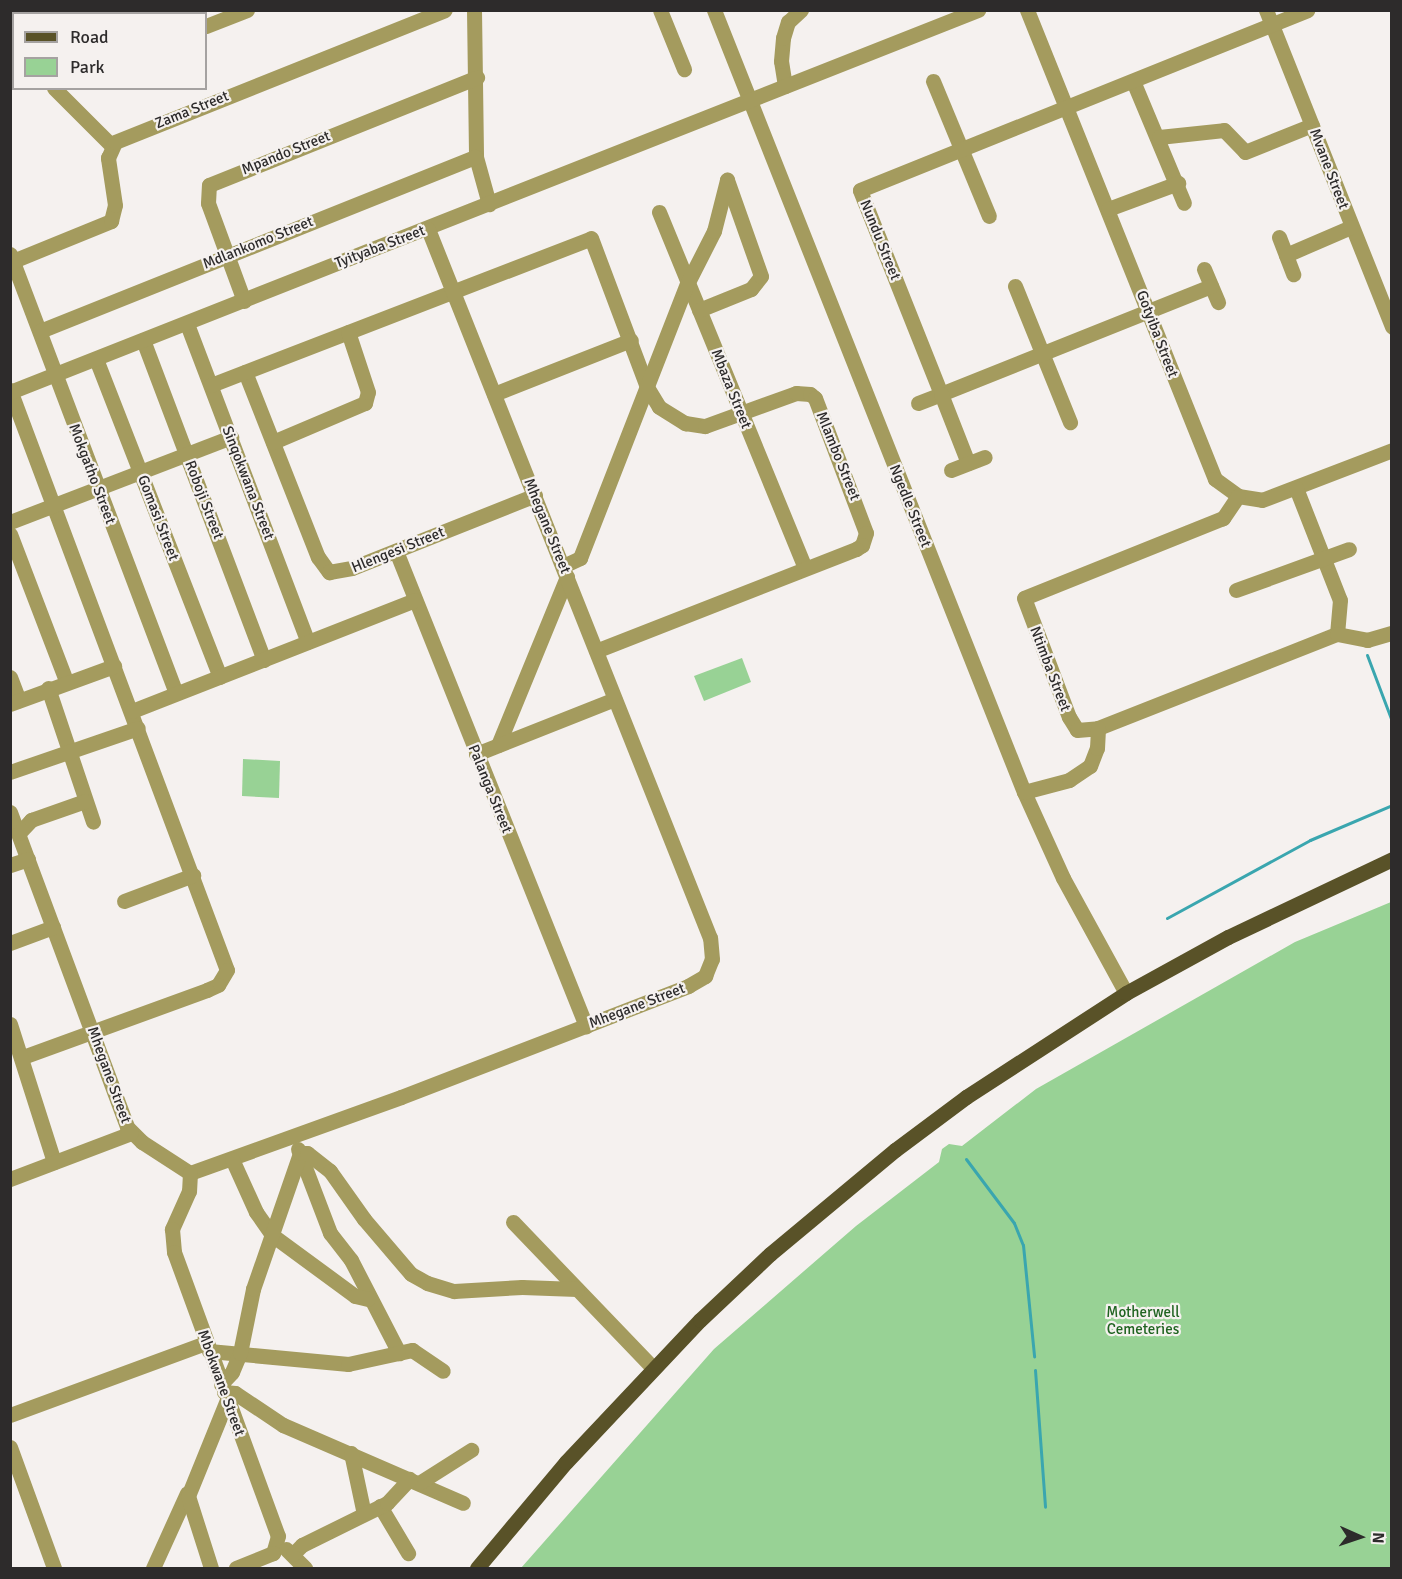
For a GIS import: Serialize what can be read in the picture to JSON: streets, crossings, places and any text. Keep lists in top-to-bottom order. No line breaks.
{"streets":{"street":["Zama Street","Mpando Street","Mvane Street","Nundu Street","Mdlankomo Street","Tyityaba Street","Gotyiba Street","Mbaza Street","Mlambo Street","Mokgatho Street","Sinqokwana Street","Roboji Street","Ngedle Street","Gomasi Street","Mhegane Street","Hlengesi Street","Ntimba Street","Palanga Street","Mbokwane Street"]},"crossings":[["Mpando Street","Mdlankomo Street"],["Mpando Street","Tyityaba Street"],["Mvane Street","Nundu Street"],["Nundu Street","Gotyiba Street"],["Mdlankomo Street","Mokgatho Street"],["Tyityaba Street","Mokgatho Street"],["Tyityaba Street","Sinqokwana Street"],["Tyityaba Street","Roboji Street"],["Tyityaba Street","Ngedle Street"],["Tyityaba Street","Gomasi Street"],["Tyityaba Street","Mhegane Street"],["Gotyiba Street","Ntimba Street"],["Mbaza Street","Mlambo Street"],["Mlambo Street","Mhegane Street"],["Mhegane Street","Hlengesi Street"],["Mhegane Street","Palanga Street"],["Mhegane Street","Mbokwane Street"],["Hlengesi Street","Palanga Street"]],"parks":["Motherwell Cemeteries"],"legend":["Road","Park"],"north":"right"}
